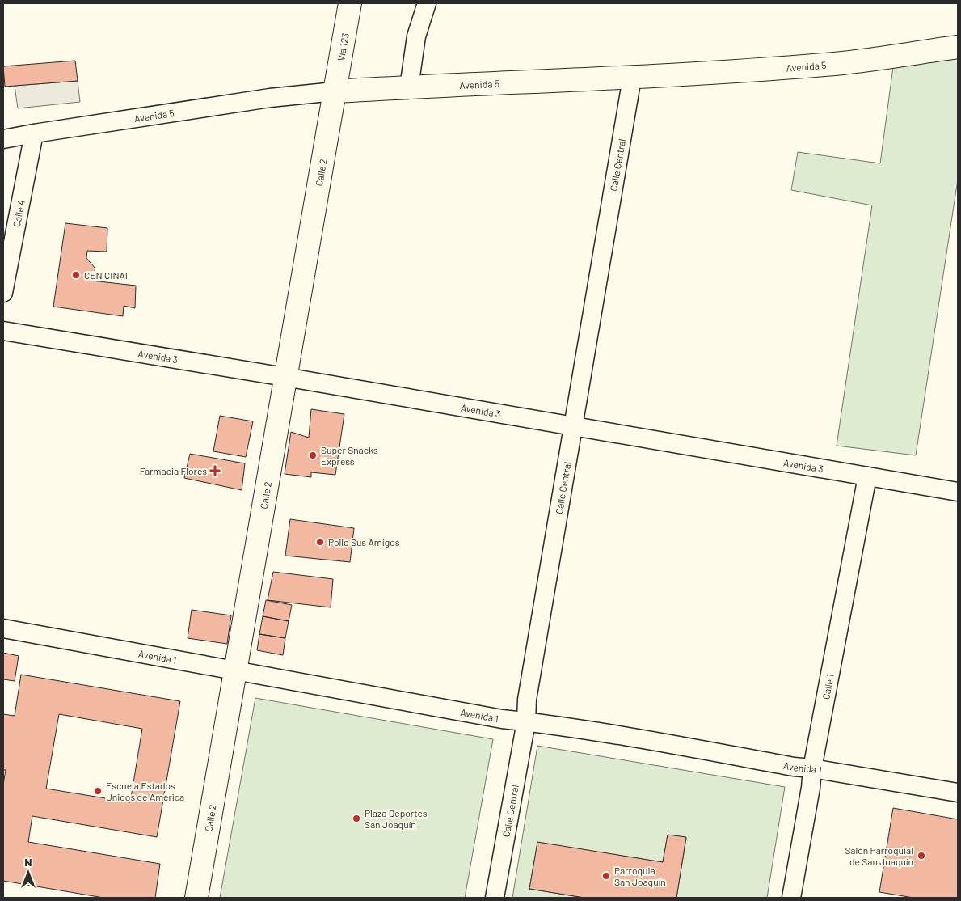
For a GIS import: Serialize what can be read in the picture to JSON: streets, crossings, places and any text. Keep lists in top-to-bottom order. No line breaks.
{"streets":{"street":["Vía 123","Avenida 5","Calle Central","Calle 2","Calle 4","Avenida 3","Avenida 1","Calle 1"]},"crossings":[["Vía 123","Avenida 5"],["Vía 123","Calle 2"],["Avenida 5","Calle Central"],["Avenida 5","Calle 2"],["Avenida 5","Calle 4"],["Calle Central","Avenida 3"],["Calle Central","Avenida 1"],["Calle 2","Avenida 3"],["Calle 2","Avenida 1"],["Avenida 3","Calle 1"],["Avenida 1","Calle 1"]],"places":{"other":["CEN CINAI","Super Snacks Express","Pollo Sus Amigos","Escuela Estados Unidos de América","Plaza Deportes San Joaquín","Salón Parroquial de San Joaquín","Parroquia San Joaquín"],"health":["Farmacia Flores"]},"north":"top"}
